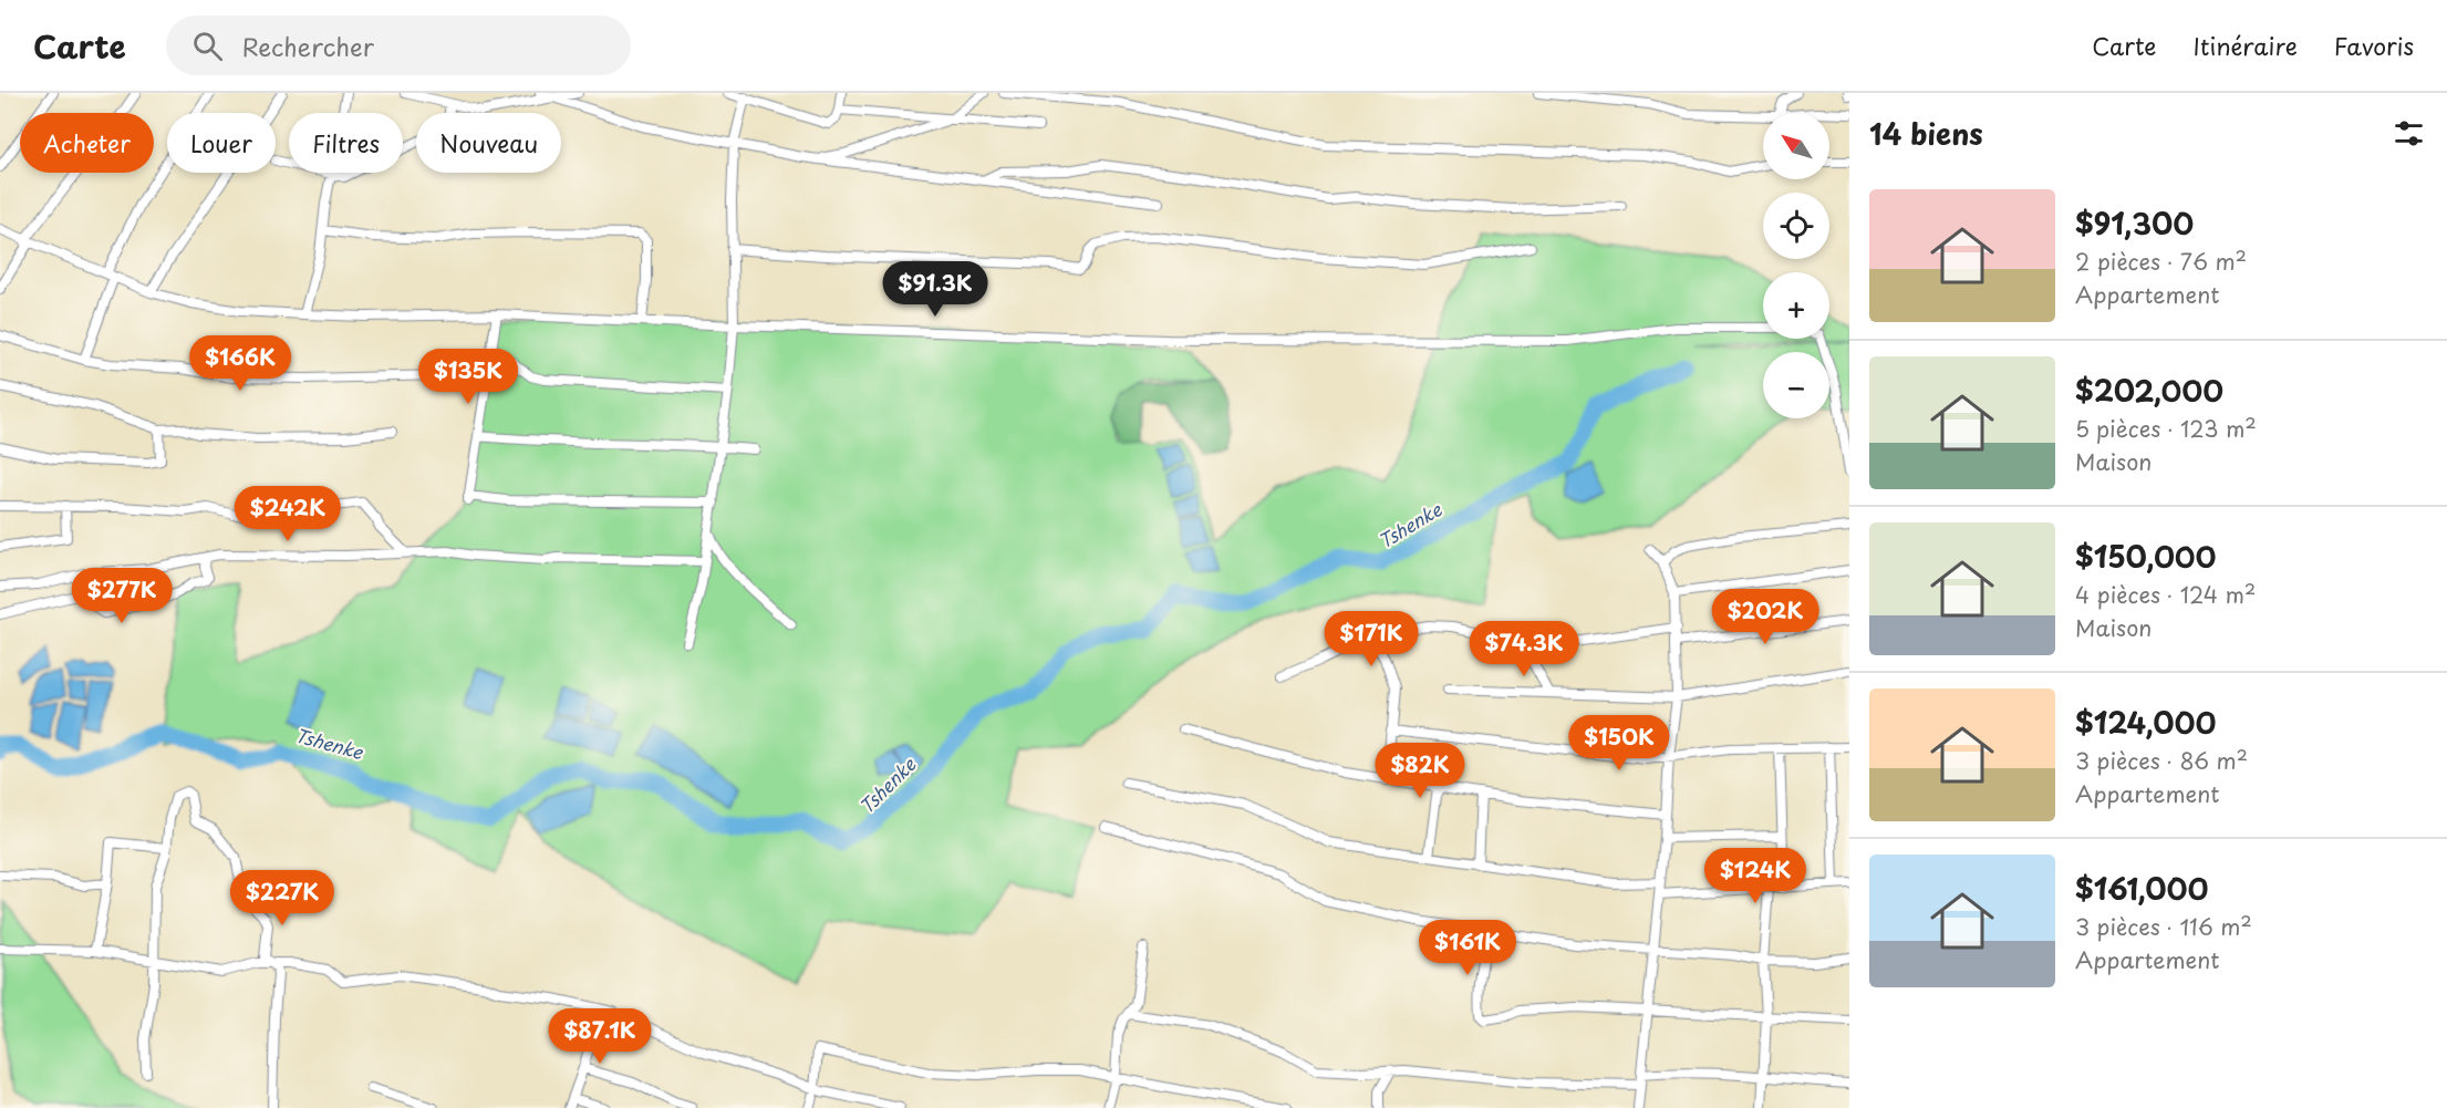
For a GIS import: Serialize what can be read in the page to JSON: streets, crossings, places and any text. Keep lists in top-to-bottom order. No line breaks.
{"water":["Tshenke"],"north":"top left","page":{"header":"Carte","search":"Rechercher","nav":["Carte","Itinéraire","Favoris"],"heading":"14 biens","map_buttons":["+","−"],"chip":["Acheter","Louer","Filtres","Nouveau"],"list":[{"name":"$91,300","note":"2 pièces · 76 m² · Appartement"},{"name":"$202,000","note":"5 pièces · 123 m² · Maison"},{"name":"$150,000","note":"4 pièces · 124 m² · Maison"},{"name":"$124,000","note":"3 pièces · 86 m² · Appartement"},{"name":"$161,000","note":"3 pièces · 116 m² · Appartement"}],"price":["$91.3K","$166K","$135K","$242K","$277K","$202K","$171K","$74.3K","$150K","$82K","$124K","$227K","$161K","$87.1K"]}}
